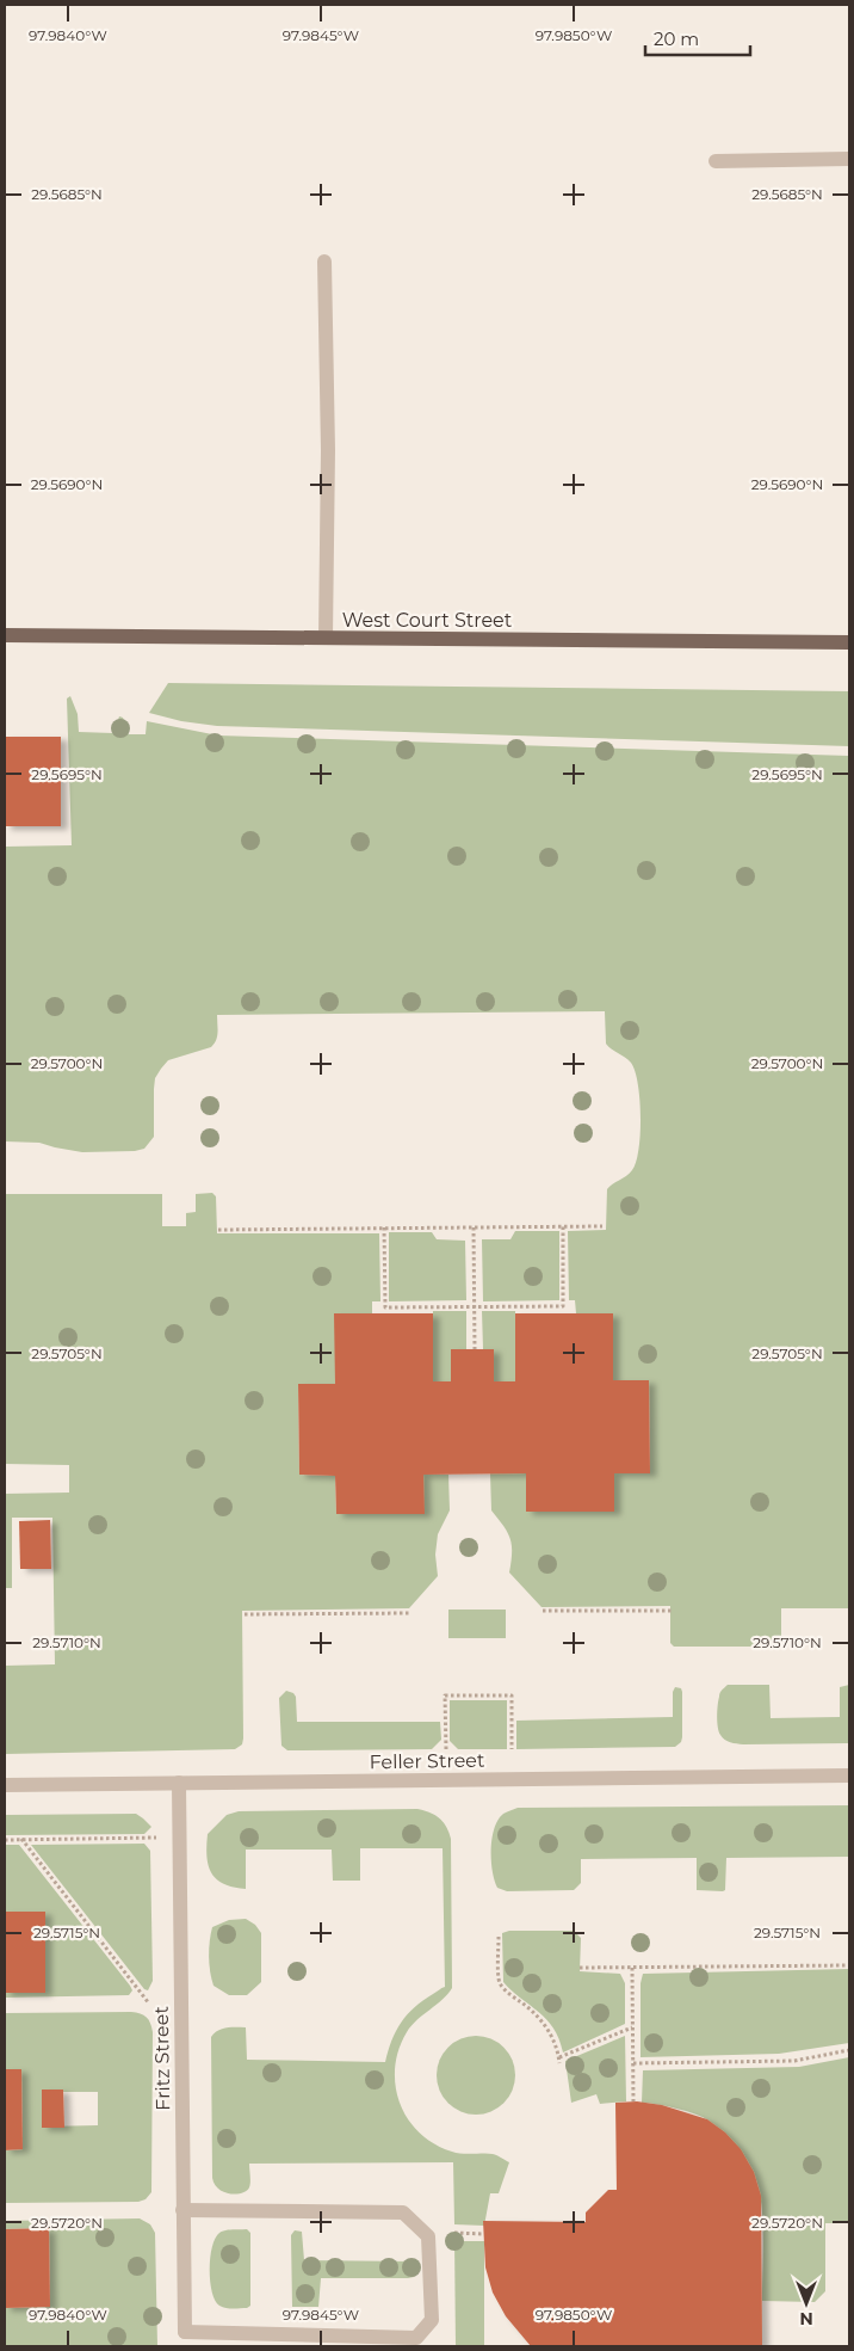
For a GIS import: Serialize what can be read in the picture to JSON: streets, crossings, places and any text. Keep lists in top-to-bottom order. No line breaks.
{"streets":{"main road":["West Court Street"],"street":["Feller Street","Fritz Street"]},"crossings":[["Feller Street","Fritz Street"]],"scale_bar":"20 m","north":"bottom","coordinates":["97.9840°W","97.9845°W","97.9850°W","29.5685°N","29.5690°N","29.5695°N","29.5700°N","29.5705°N","29.5710°N","29.5715°N","29.5720°N"]}
